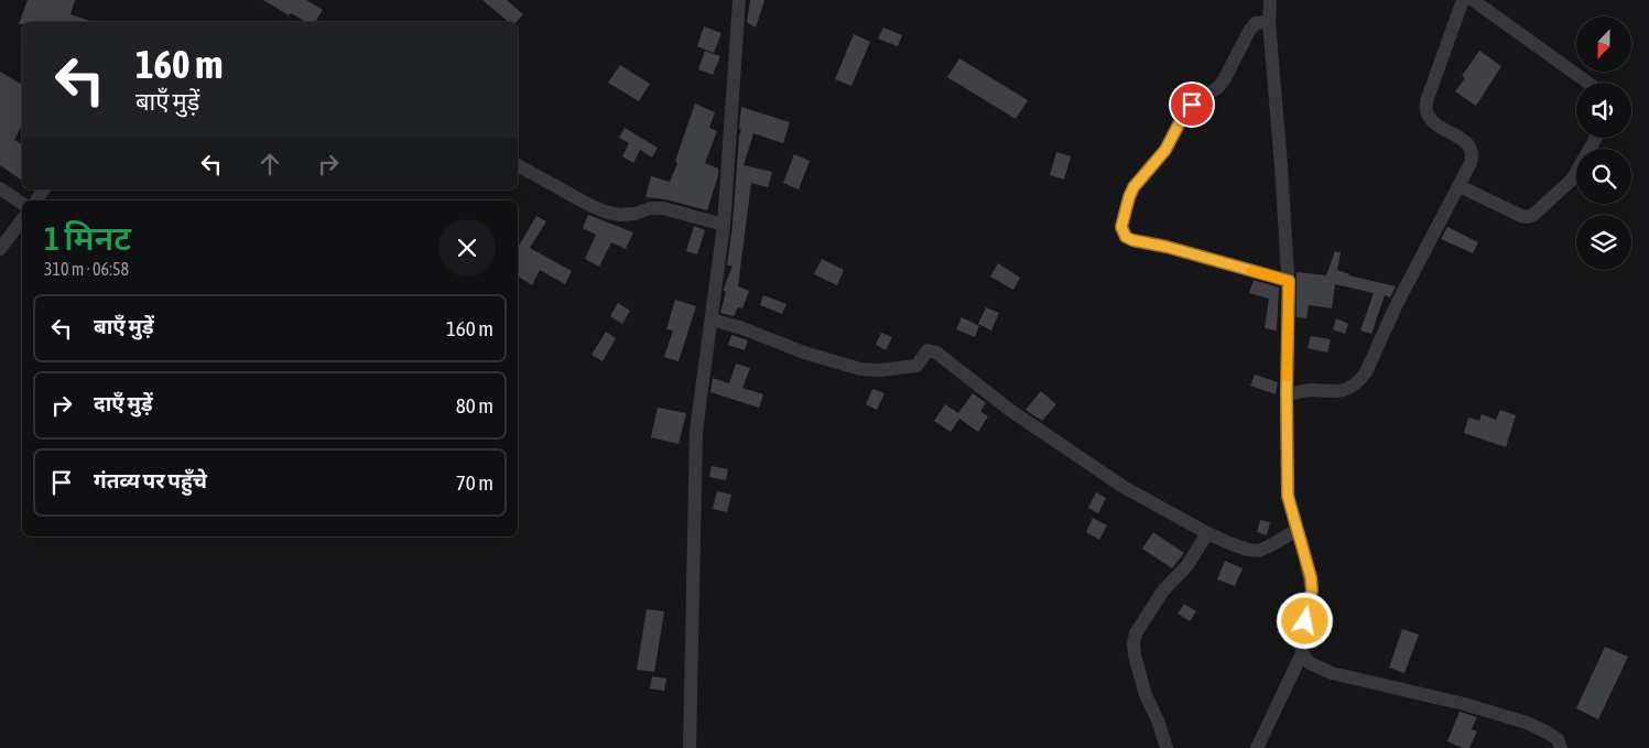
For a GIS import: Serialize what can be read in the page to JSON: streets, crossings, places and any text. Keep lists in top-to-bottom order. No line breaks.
{"north":"bottom","page":{"turn":["160 m","बाएँ मुड़ें"],"heading":["1 मिनट","310 m · 06:58"],"list":[{"name":"बाएँ मुड़ें","value":"160 m"},{"name":"दाएँ मुड़ें","value":"80 m"},{"name":"गंतव्य पर पहुँचे","value":"70 m"}]}}
